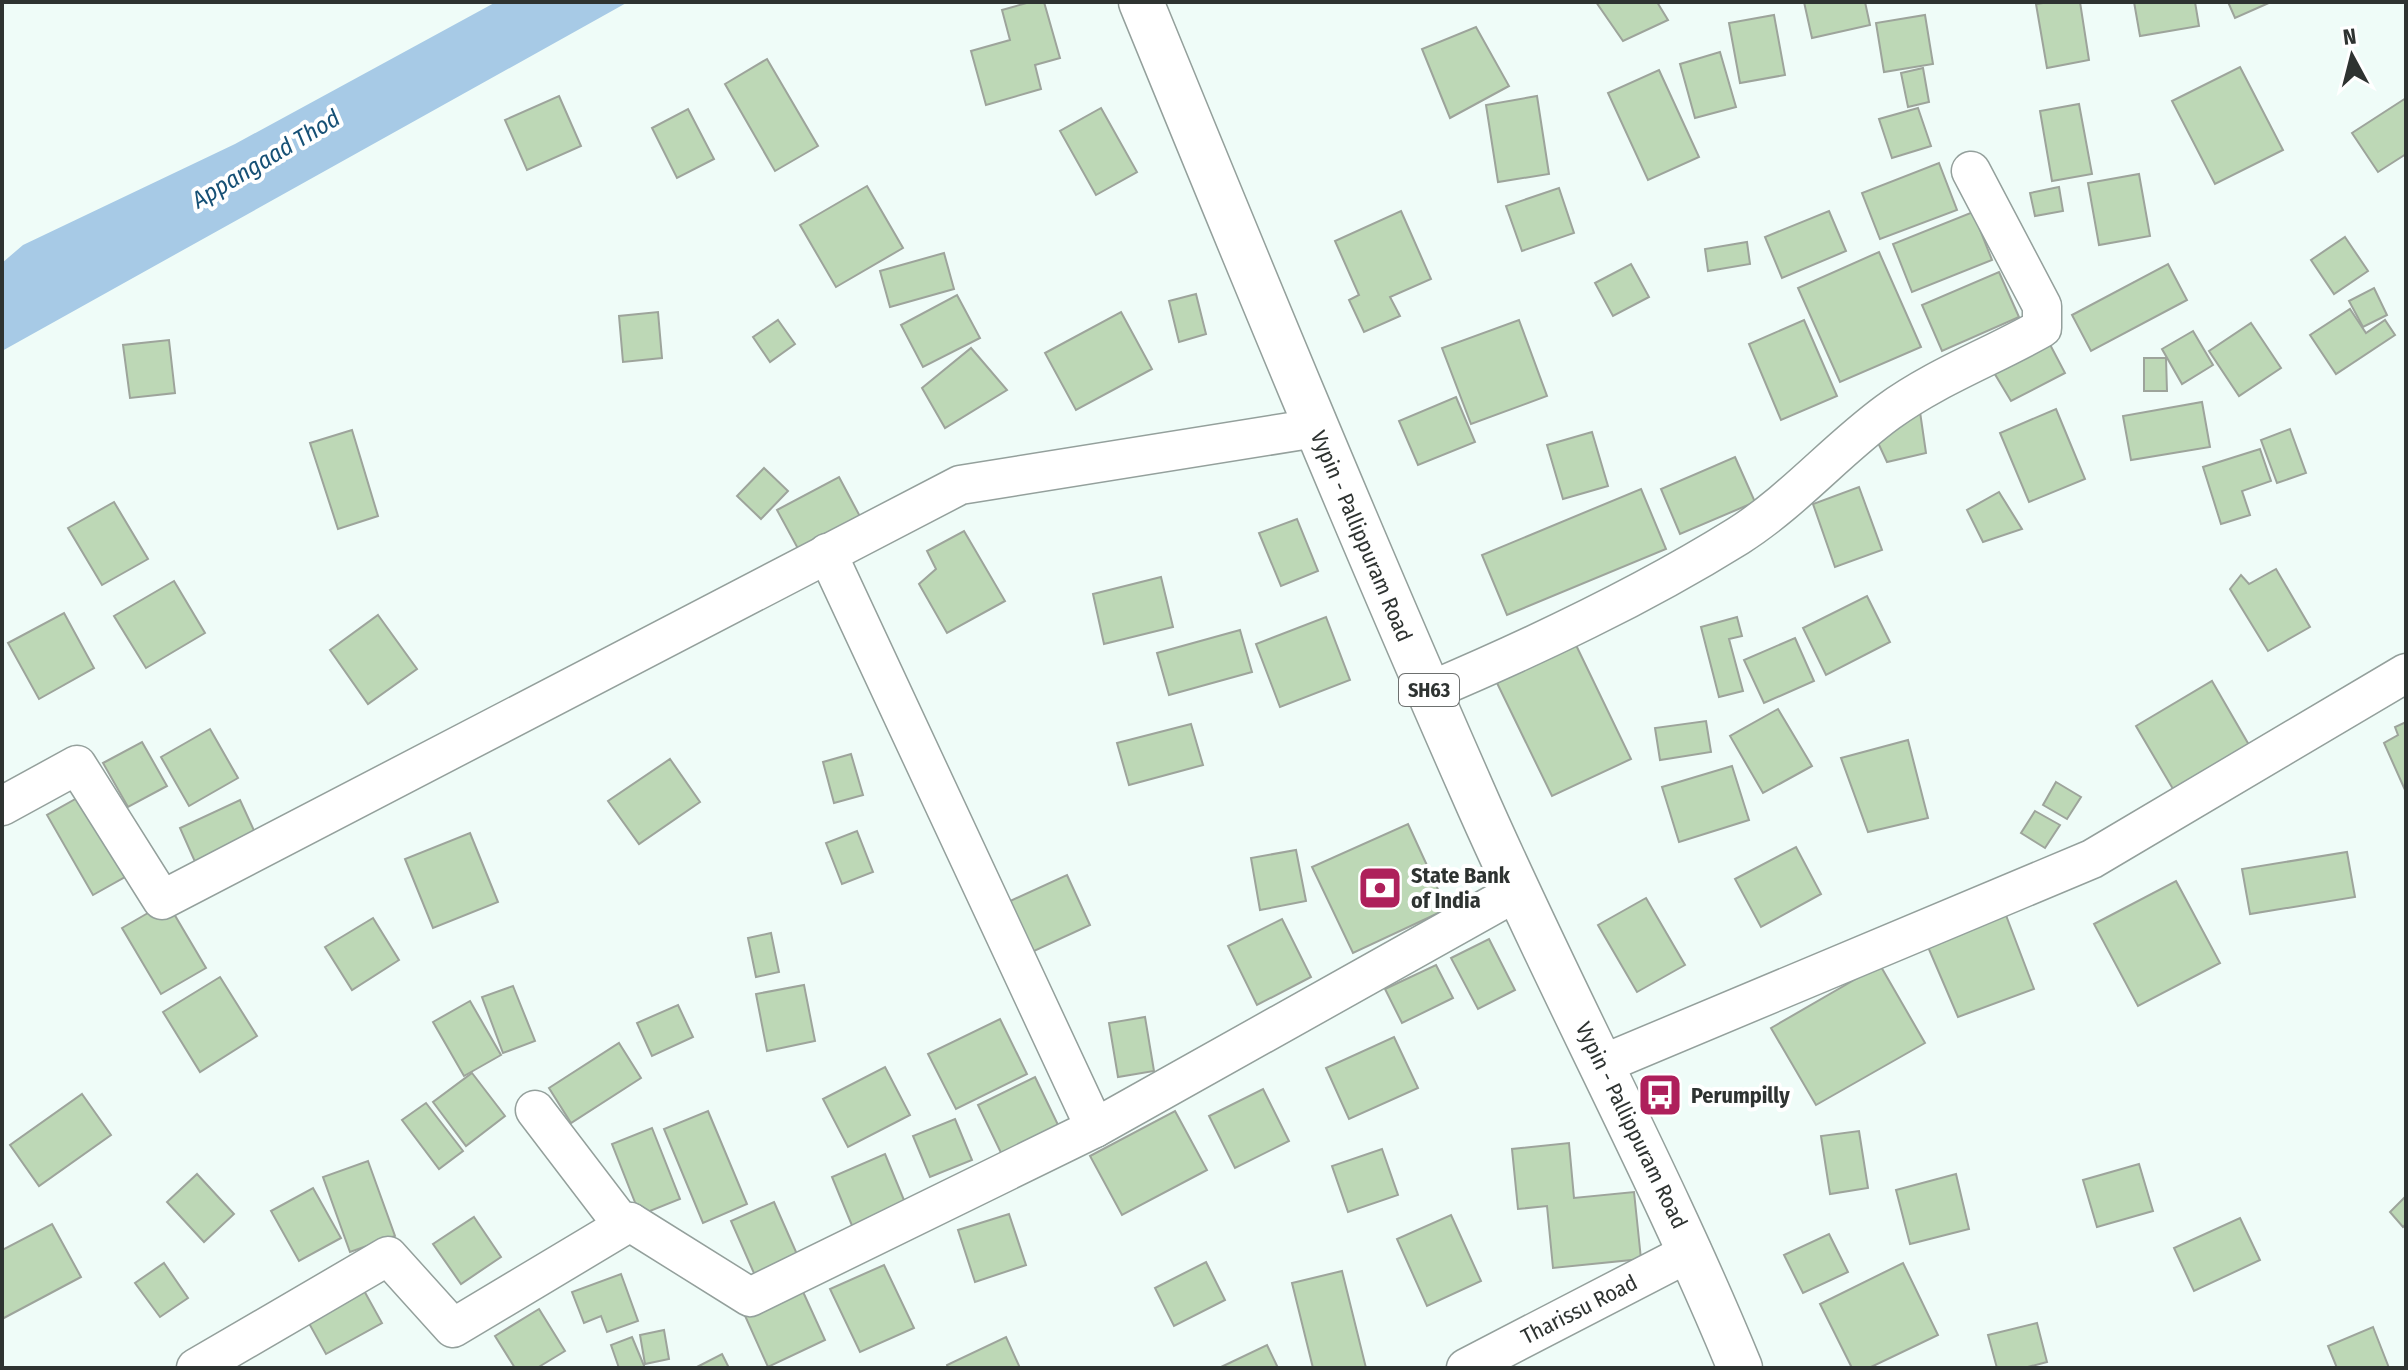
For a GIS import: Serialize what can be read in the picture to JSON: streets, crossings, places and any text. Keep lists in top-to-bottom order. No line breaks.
{"streets":{"main road":["Vypin - Pallippuram Road","SH63"],"street":["Tharissu Road"]},"crossings":[["Vypin - Pallippuram Road","Tharissu Road"]],"water":["Appangaad Thod"],"places":{"bank":["State Bank of India"],"bus stop":["Perumpilly"]},"north":"top"}
